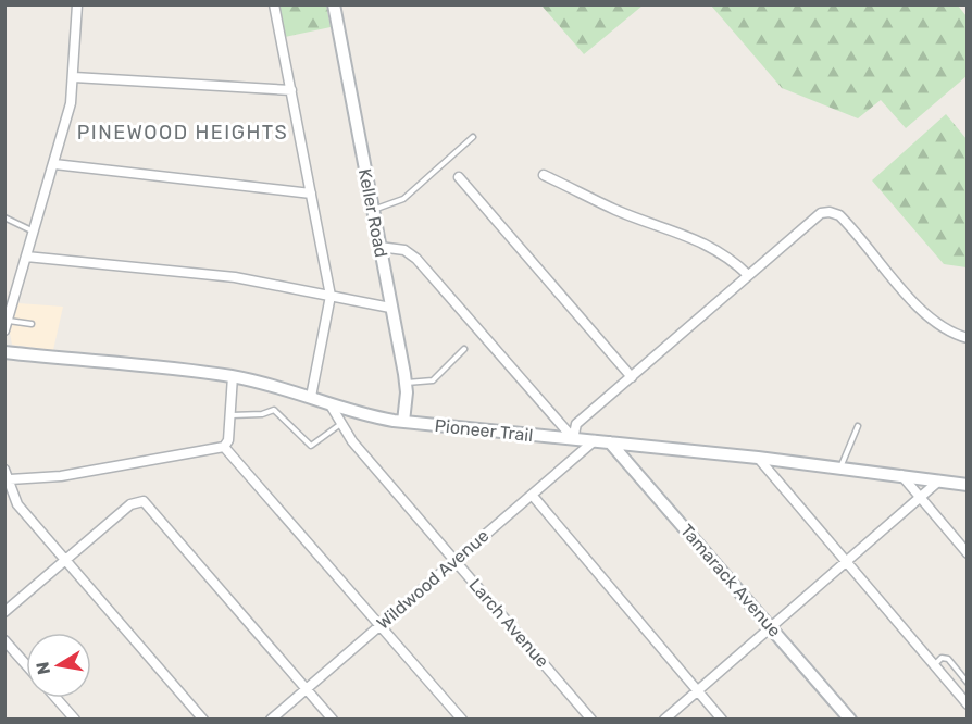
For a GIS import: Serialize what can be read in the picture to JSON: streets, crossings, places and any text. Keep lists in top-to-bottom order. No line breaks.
{"streets":{"main road":["Keller Road","Pioneer Trail","Tamarack Avenue"],"street":["Wildwood Avenue","Larch Avenue"]},"crossings":[["Keller Road","Pioneer Trail"],["Pioneer Trail","Wildwood Avenue"],["Pioneer Trail","Tamarack Avenue"],["Pioneer Trail","Larch Avenue"],["Wildwood Avenue","Larch Avenue"]],"districts":["PINEWOOD HEIGHTS"],"north":"left"}
